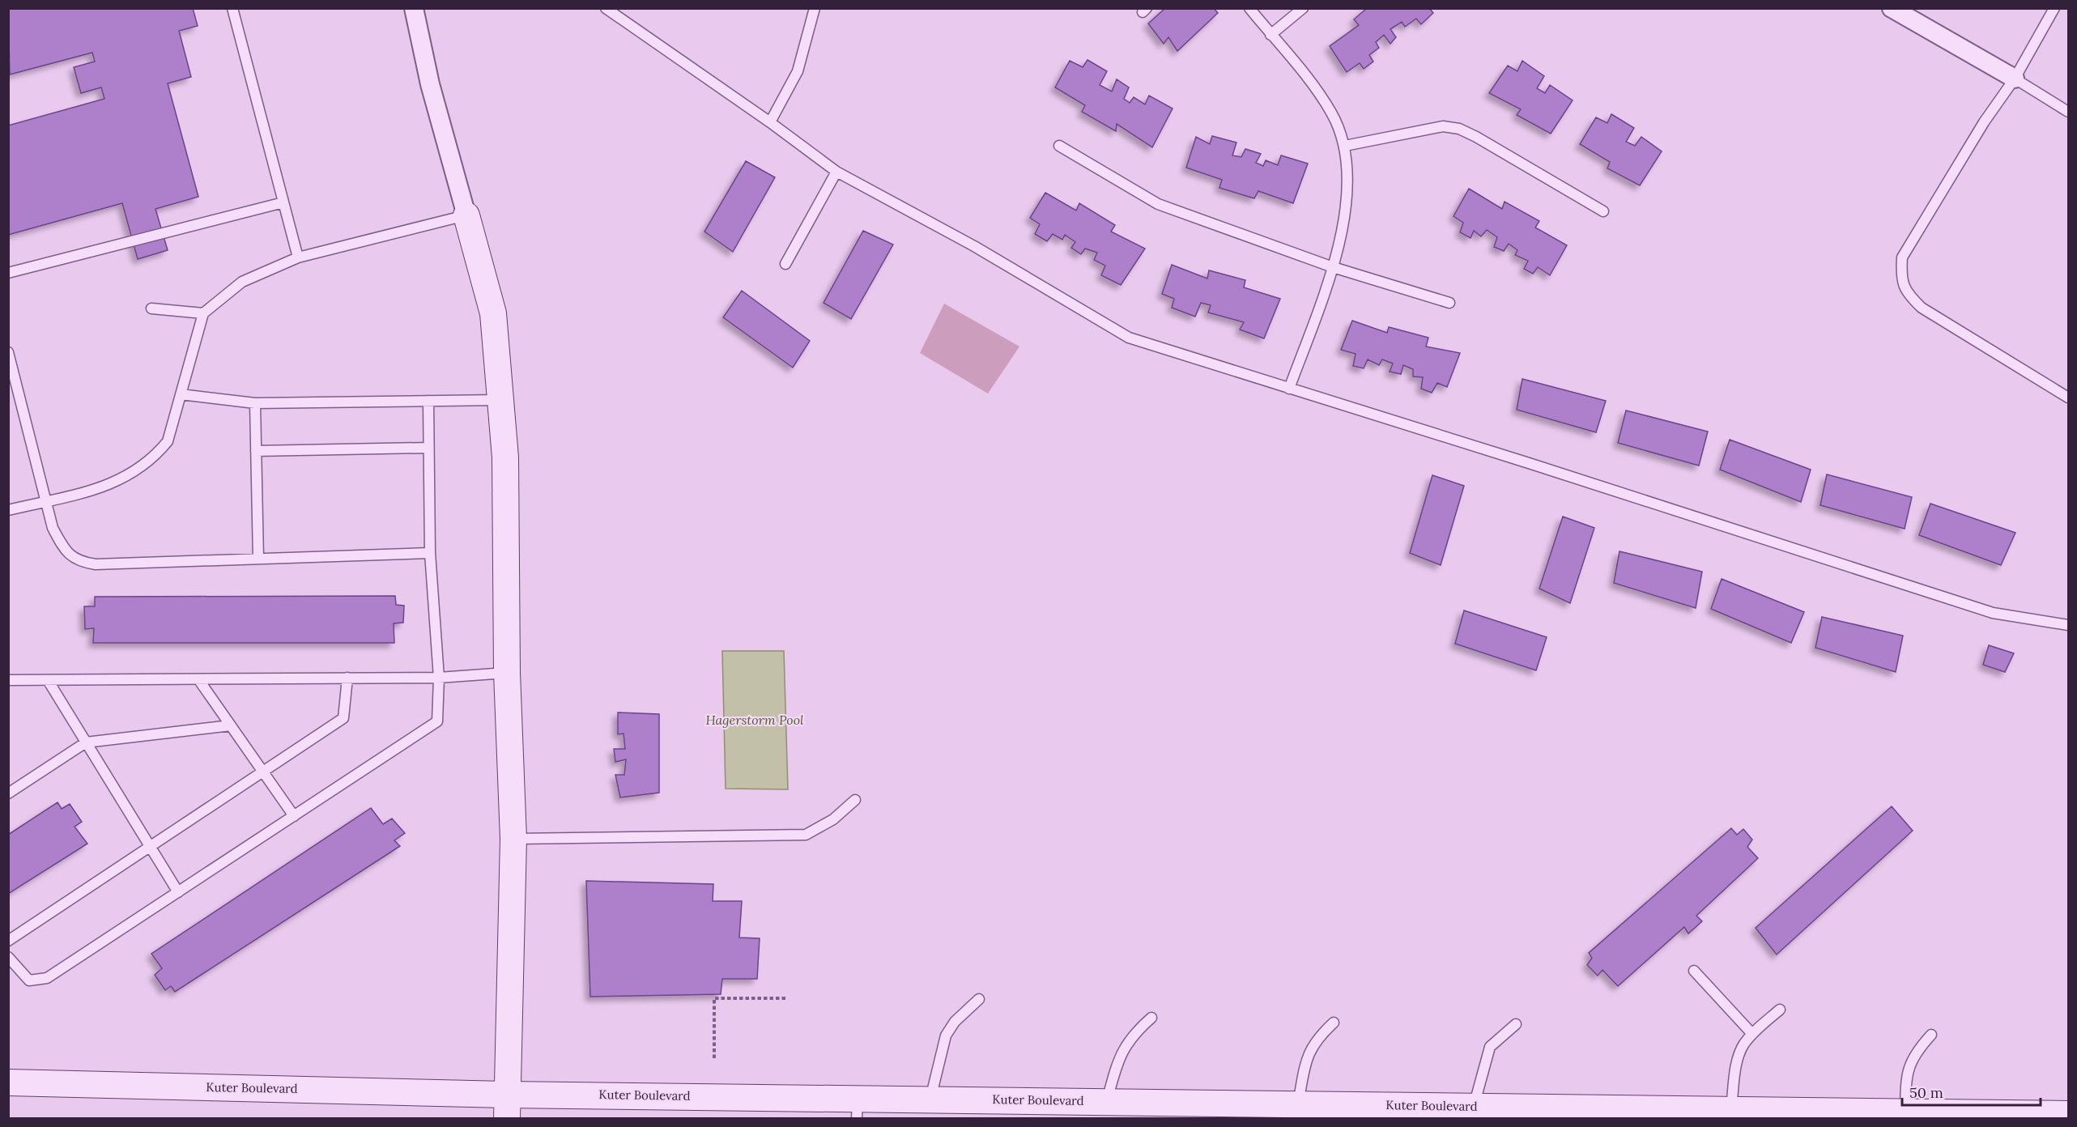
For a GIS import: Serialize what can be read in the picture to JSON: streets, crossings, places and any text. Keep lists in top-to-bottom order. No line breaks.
{"streets":{"street":["Kuter Boulevard"]},"water":["Hagerstorm Pool"],"scale_bar":"50 m"}
